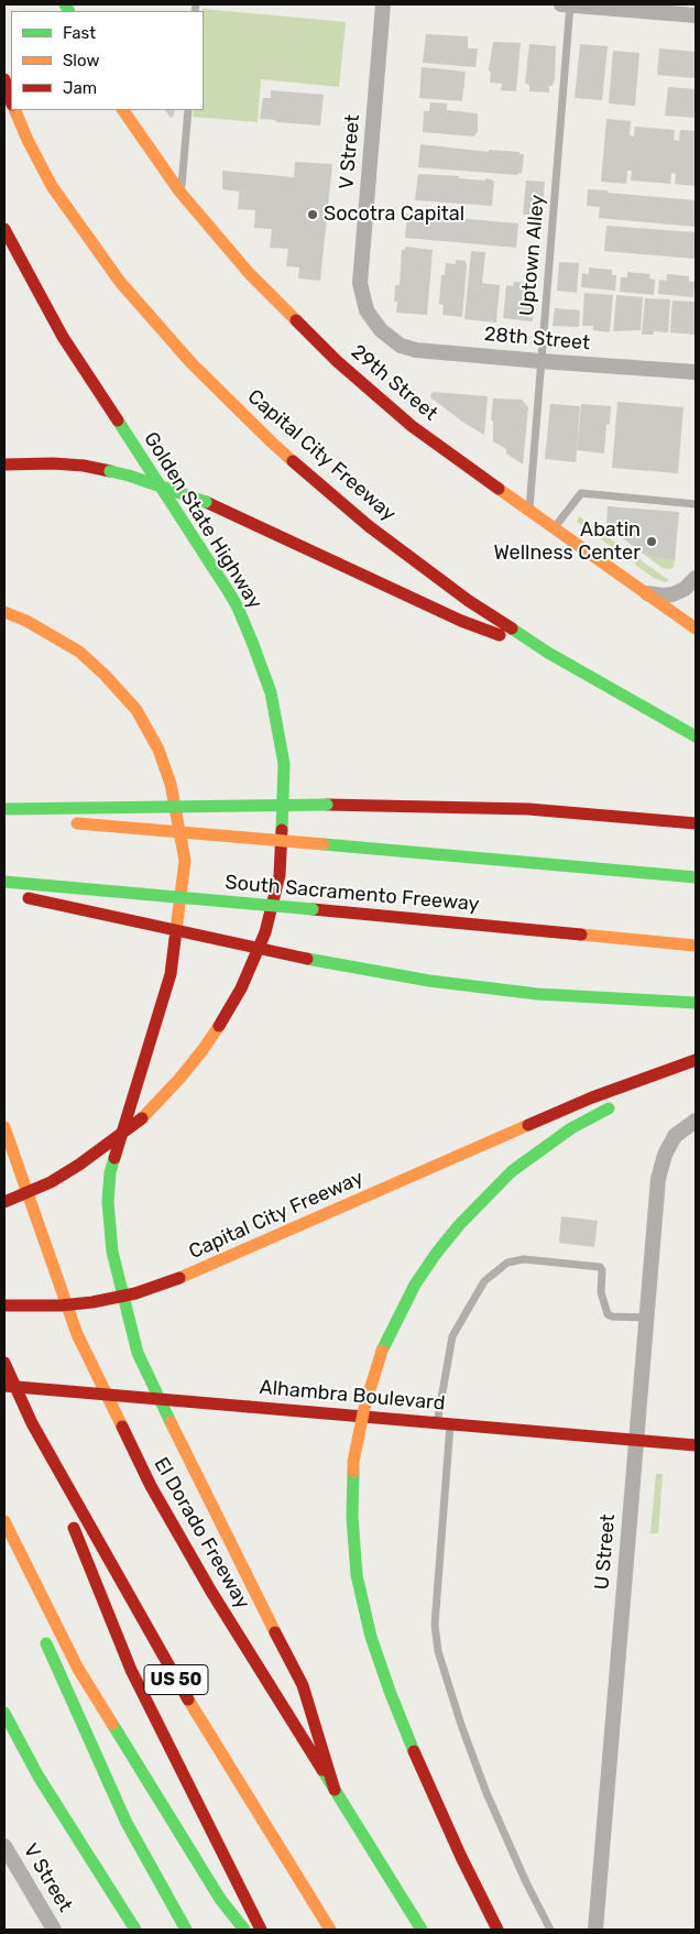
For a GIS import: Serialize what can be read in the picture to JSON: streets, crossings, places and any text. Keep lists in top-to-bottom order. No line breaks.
{"streets":{"main road":["29th Street","Capital City Freeway","Golden State Highway","South Sacramento Freeway","Alhambra Boulevard","El Dorado Freeway","US 50"],"street":["V Street","28th Street","U Street"],"lane":["Uptown Alley"]},"crossings":[["V Street","28th Street"],["Uptown Alley","28th Street"],["Uptown Alley","29th Street"],["Alhambra Boulevard","U Street"]],"places":["Socotra Capital","Abatin Wellness Center"],"legend":["Fast","Slow","Jam"]}
